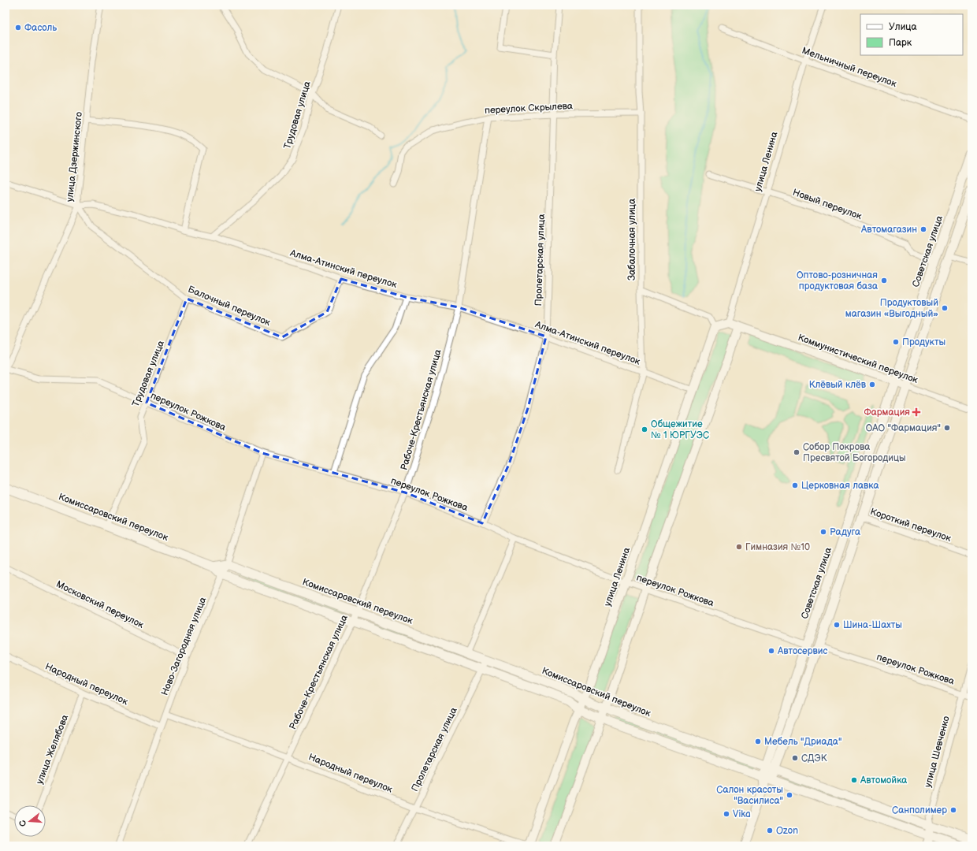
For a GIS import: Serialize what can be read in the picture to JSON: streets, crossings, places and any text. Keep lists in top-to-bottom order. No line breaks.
{"streets":{"main road":["улица Ленина","Советская улица","Коммунистический переулок","Комиссаровский переулок","улица Шевченко"],"street":["Мельничный переулок","переулок Скрылева","Трудовая улица","улица Дзержинского","Новый переулок","Забалочная улица","Пролетарская улица","Алма-Атинский переулок","Балочный переулок","Рабоче-Крестьянская улица","переулок Рожкова","Короткий переулок","Московский переулок","Ново-Загородняя улица","Народный переулок","улица Желябова"]},"crossings":[["Мельничный переулок","улица Ленина"],["переулок Скрылева","Забалочная улица"],["переулок Скрылева","Пролетарская улица"],["переулок Скрылева","Рабоче-Крестьянская улица"],["Трудовая улица","Алма-Атинский переулок"],["Трудовая улица","Балочный переулок"],["Трудовая улица","переулок Рожкова"],["Трудовая улица","Комиссаровский переулок"],["улица Дзержинского","Алма-Атинский переулок"],["улица Дзержинского","Балочный переулок"],["улица Дзержинского","переулок Рожкова"],["улица Ленина","Новый переулок"],["улица Ленина","Алма-Атинский переулок"],["улица Ленина","переулок Рожкова"],["улица Ленина","Комиссаровский переулок"],["улица Ленина","Народный переулок"],["Новый переулок","Советская улица"],["Забалочная улица","Алма-Атинский переулок"],["Советская улица","Коммунистический переулок"],["Советская улица","переулок Рожкова"],["Советская улица","Комиссаровский переулок"],["Советская улица","Короткий переулок"],["Пролетарская улица","Алма-Атинский переулок"],["Пролетарская улица","переулок Рожкова"],["Пролетарская улица","Комиссаровский переулок"],["Пролетарская улица","Народный переулок"],["Алма-Атинский переулок","Балочный переулок"],["Алма-Атинский переулок","Рабоче-Крестьянская улица"],["Рабоче-Крестьянская улица","переулок Рожкова"],["Рабоче-Крестьянская улица","Комиссаровский переулок"],["Рабоче-Крестьянская улица","Народный переулок"],["переулок Рожкова","Ново-Загородняя улица"],["переулок Рожкова","улица Шевченко"],["Комиссаровский переулок","Ново-Загородняя улица"],["Комиссаровский переулок","улица Шевченко"],["Московский переулок","Ново-Загородняя улица"],["Ново-Загородняя улица","Народный переулок"],["Народный переулок","улица Желябова"]],"places":{"other":["Фасоль","Автомагазин","Оптово-розничная продуктовая база","Продуктовый магазин «Выгодный»","Продукты","Клёвый клёв","ОАО \"Фармация\"","Общежитие № 1 ЮРГУЭС","Собор Покрова Пресвятой Богородицы","Церковная лавка","Радуга","Гимназия №10","Шина-Шахты","Автосервис","Мебель \"Дриада\"","СДЭК","Автомойка","Салон красоты \"Василиса\"","Санполимер","Vika","Ozon"],"health":["Фармация"]},"legend":["Улица","Парк"],"north":"left"}
